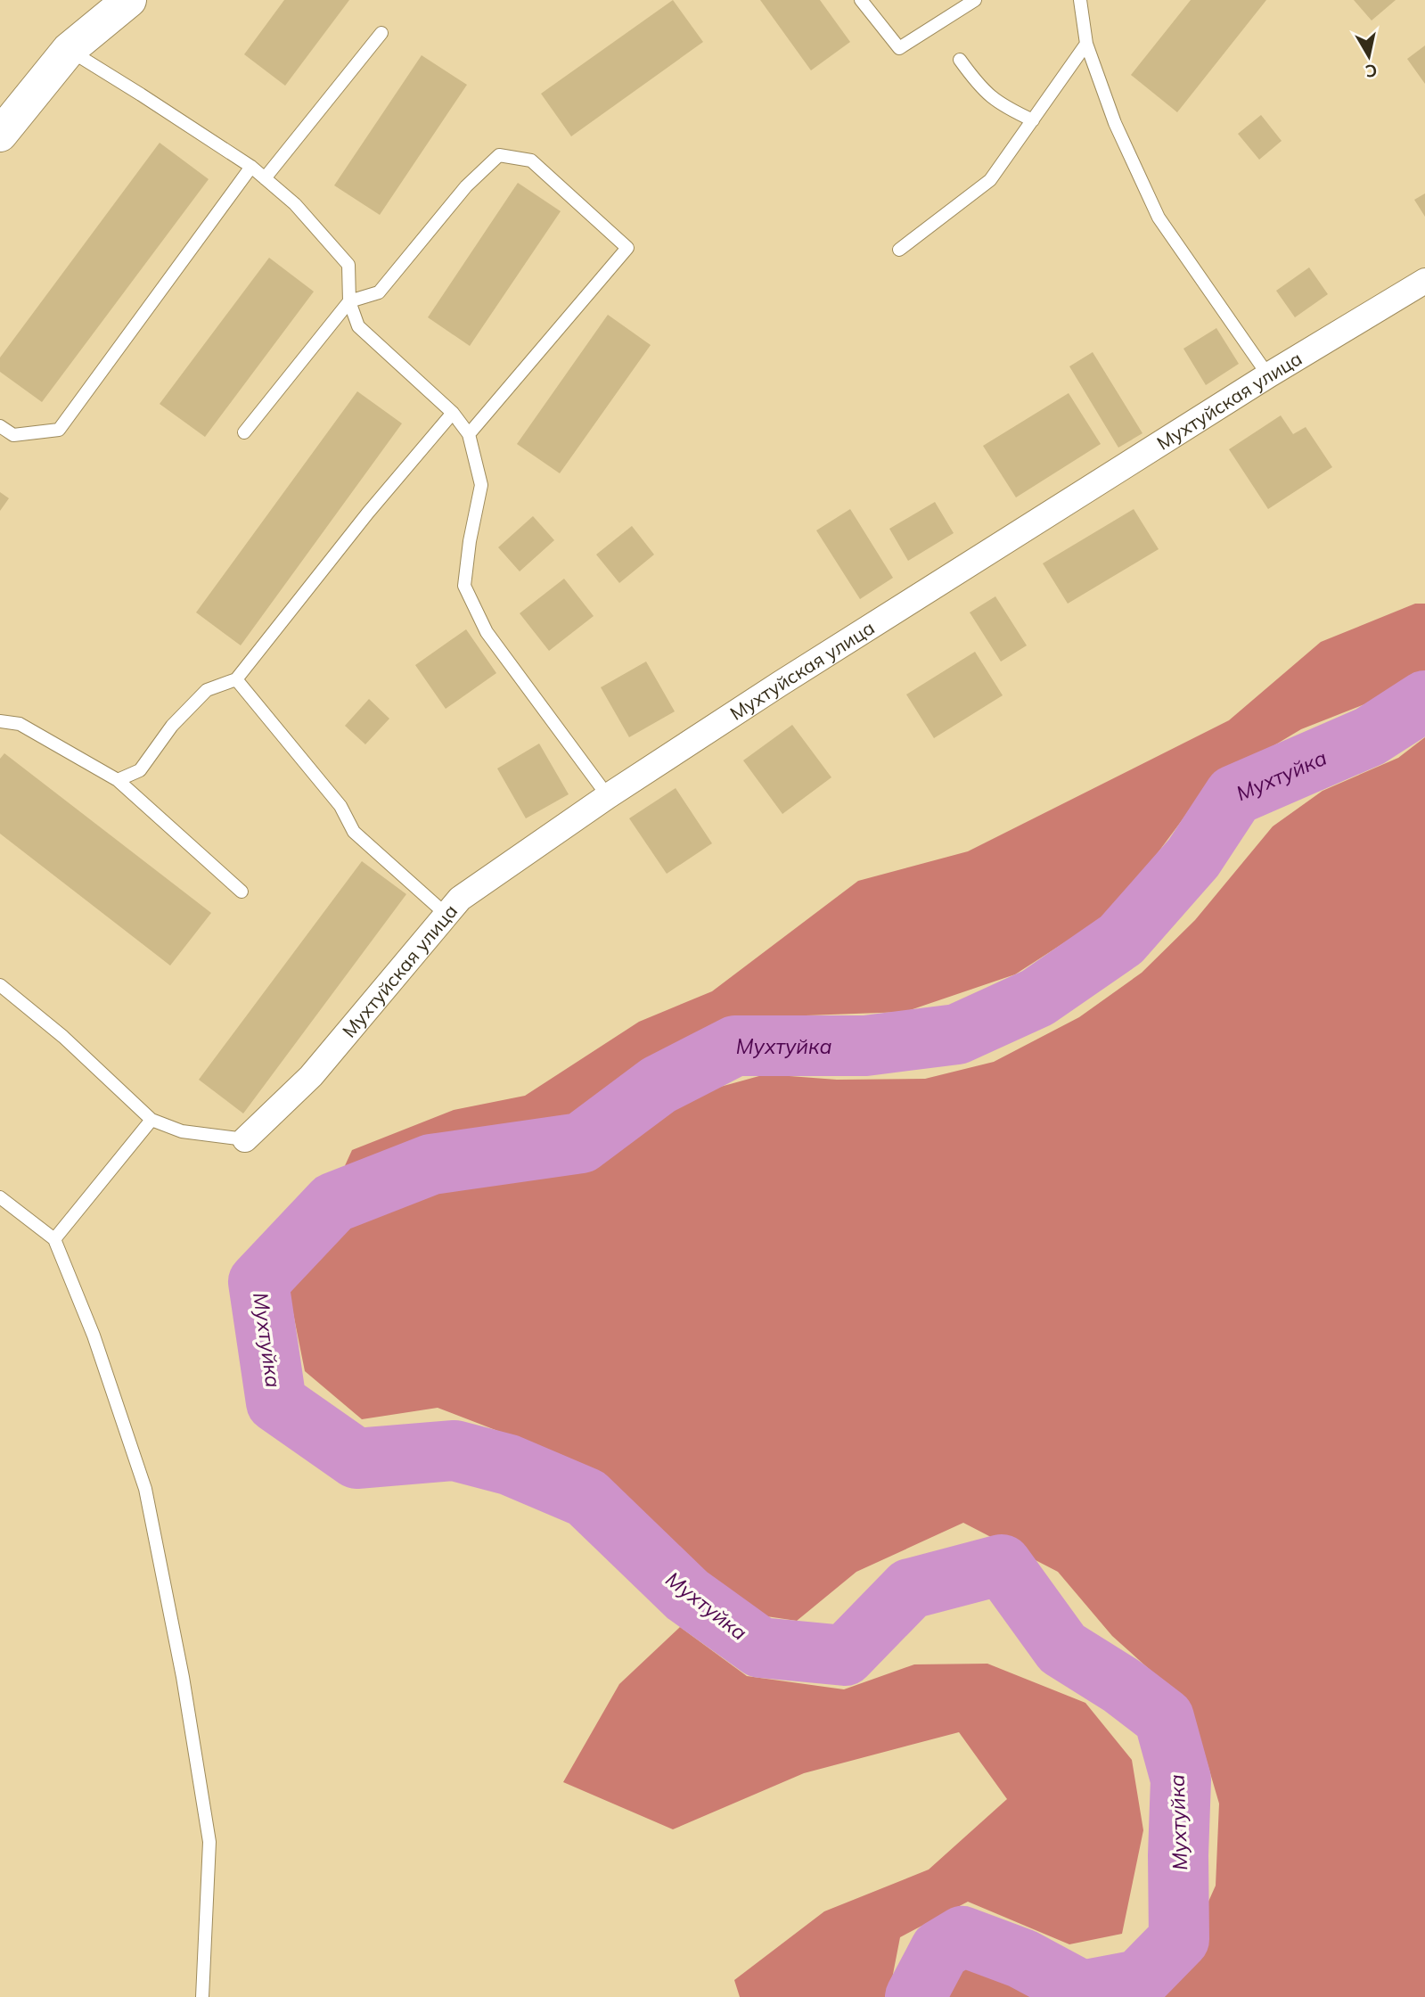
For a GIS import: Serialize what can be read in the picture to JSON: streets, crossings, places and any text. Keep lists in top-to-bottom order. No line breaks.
{"streets":{"street":["Мухтуйская улица"]},"water":["Мухтуйка"],"north":"bottom"}
